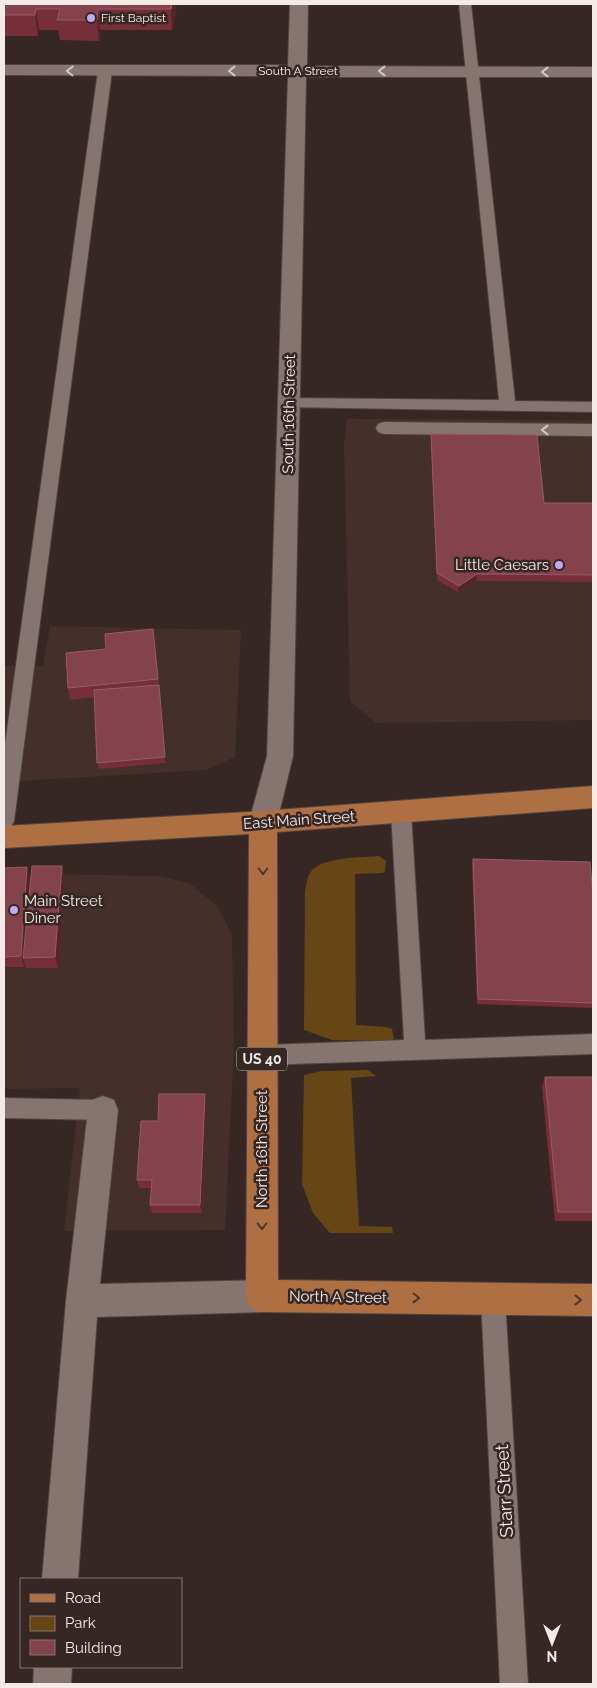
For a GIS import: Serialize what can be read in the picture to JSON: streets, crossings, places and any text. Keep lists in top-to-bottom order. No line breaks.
{"streets":{"main road":["East Main Street","US 40","North 16th Street","North A Street"],"street":["South A Street","South 16th Street"],"lane":["Starr Street"]},"crossings":[["South A Street","South 16th Street"],["South 16th Street","East Main Street"],["South 16th Street","North 16th Street"],["East Main Street","North 16th Street"],["North 16th Street","North A Street"],["North A Street","Starr Street"]],"one_way":["South A Street","North 16th Street","North A Street"],"places":["First Baptist","Little Caesars","Main Street Diner"],"legend":["Road","Park","Building"],"north":"bottom"}
